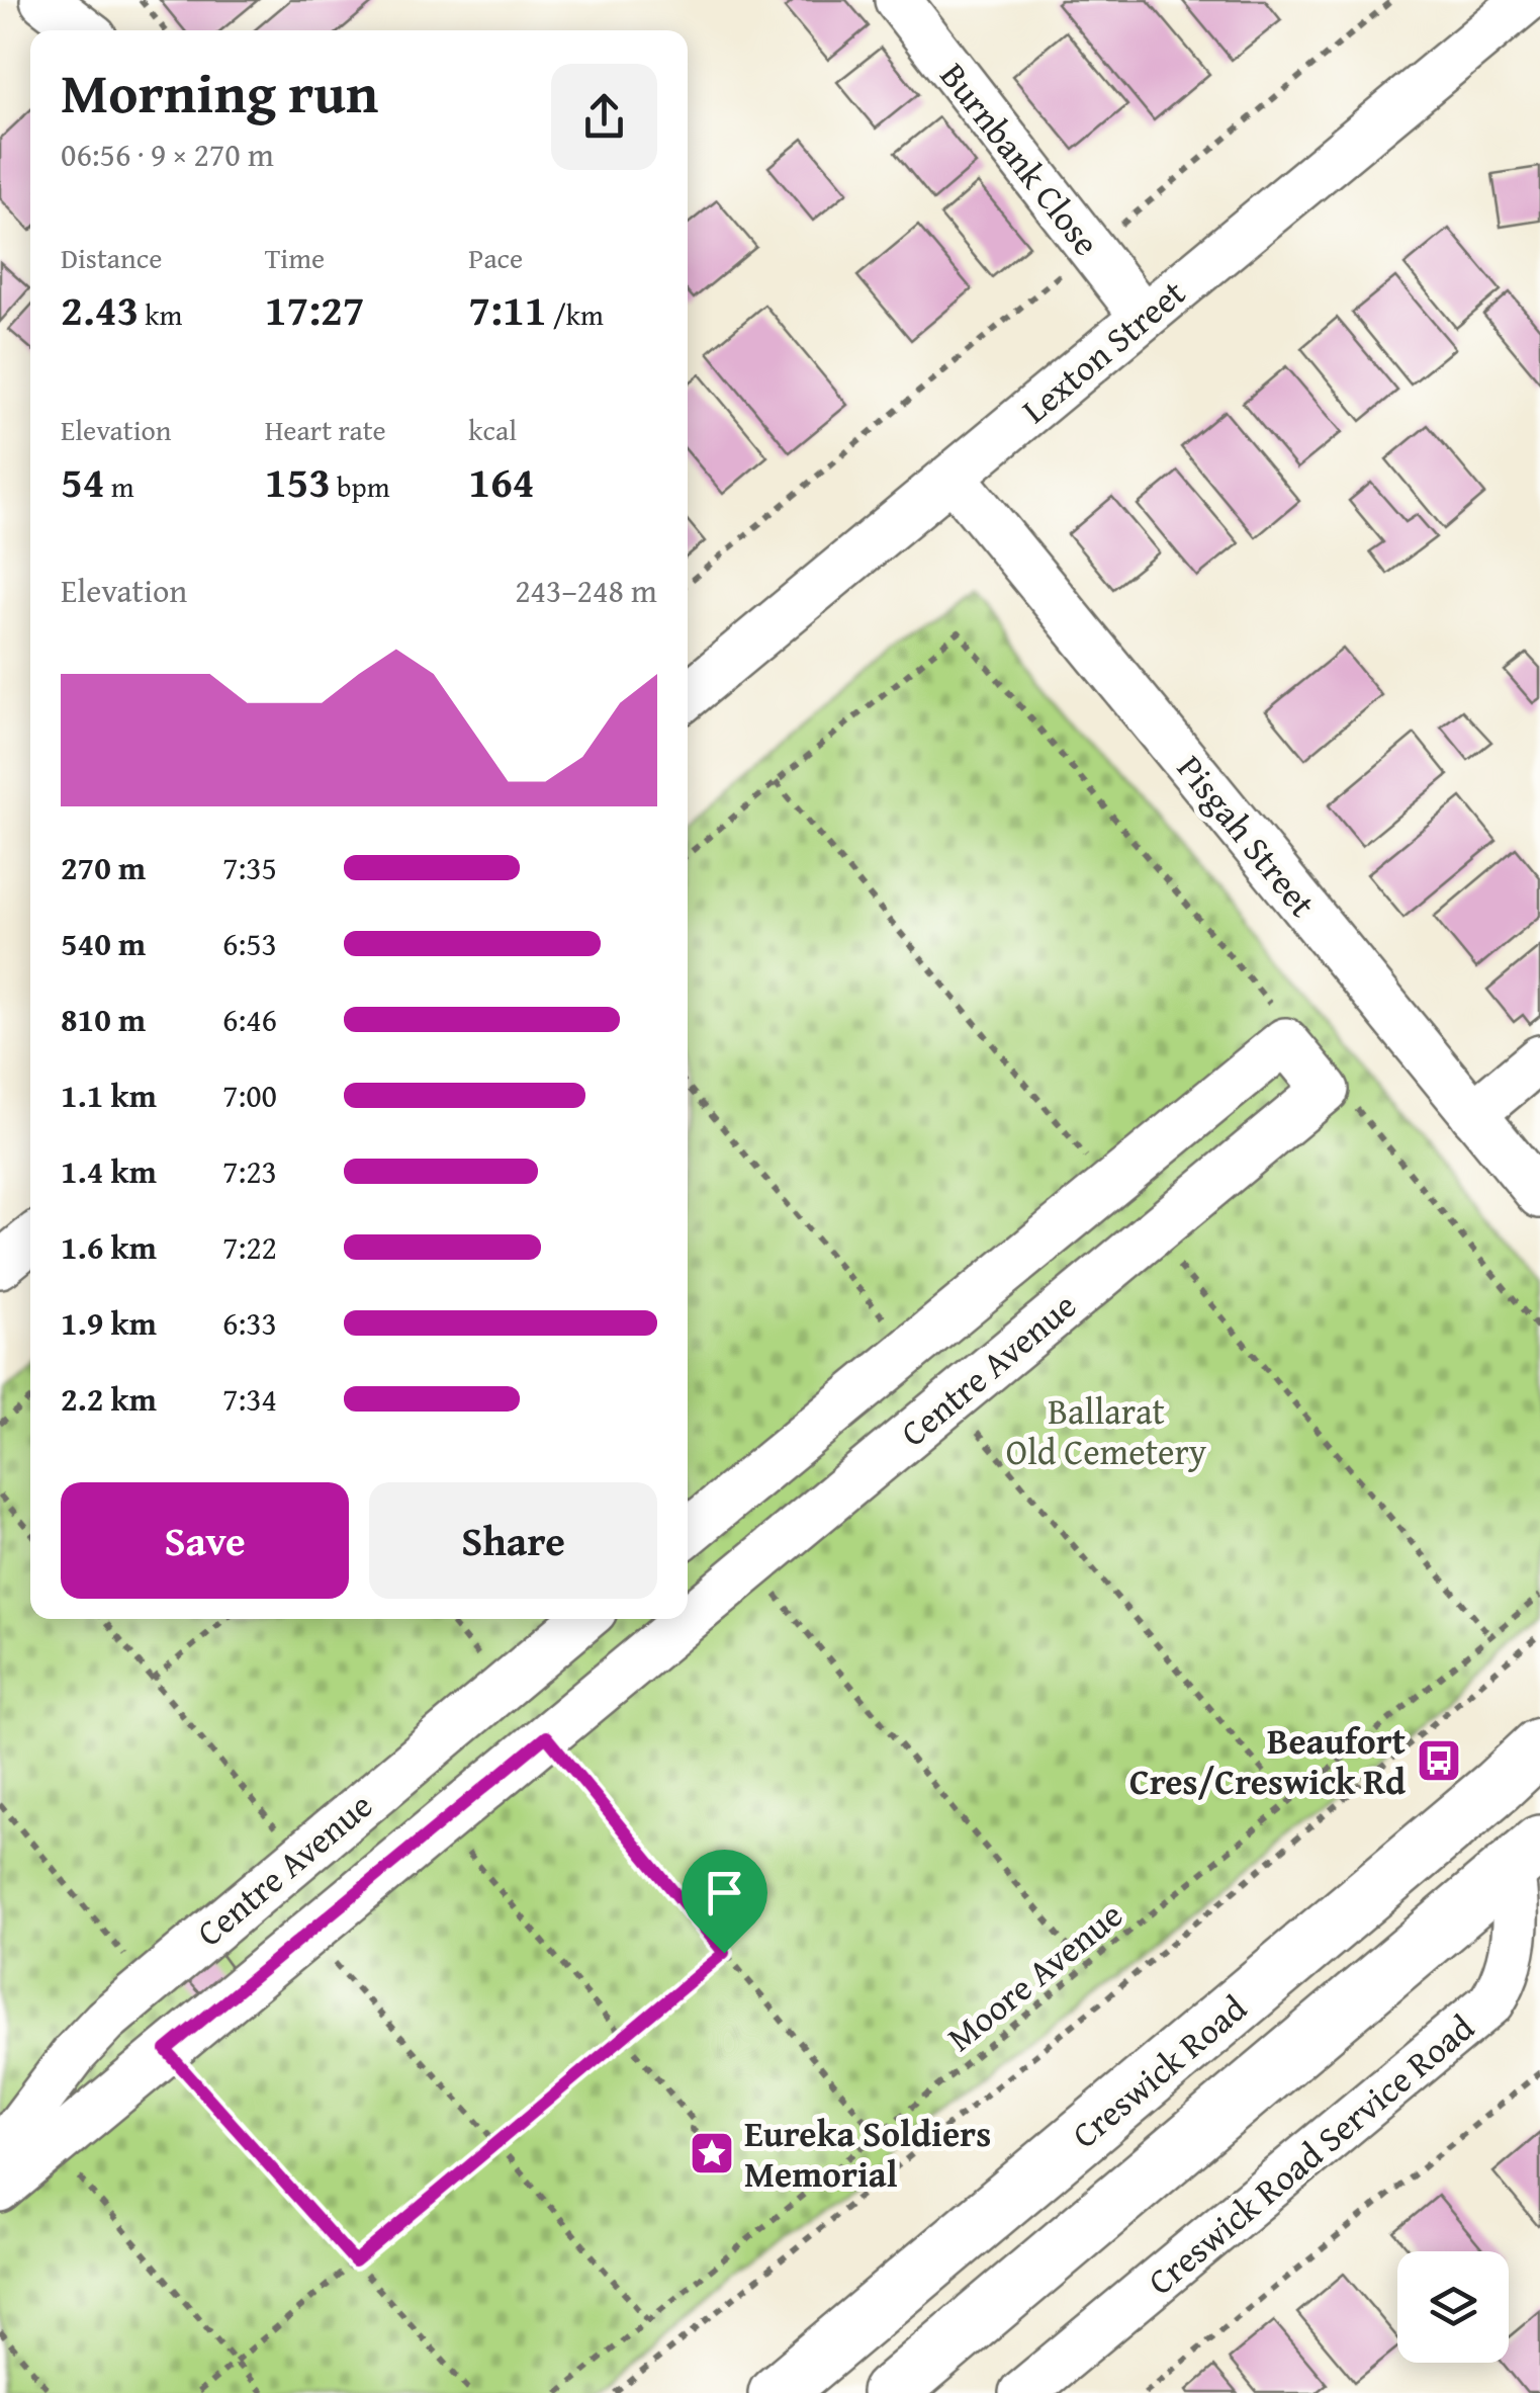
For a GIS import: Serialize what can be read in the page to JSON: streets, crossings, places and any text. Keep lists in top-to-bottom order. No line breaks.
{"streets":{"highway":["Creswick Road"],"street":["Burnbank Close","Lexton Street","Pisgah Street","Centre Avenue","Creswick Road Service Road"],"path":["Moore Avenue"]},"crossings":[["Burnbank Close","Lexton Street"],["Lexton Street","Pisgah Street"],["Creswick Road","Creswick Road Service Road"]],"parks":["Ballarat Old Cemetery"],"places":{"bus stop":["Beaufort Cres/Creswick Rd"],"place":["Eureka Soldiers Memorial"]},"page":{"heading":["Morning run","06:56 · 9 × 270 m"],"stats":[["Distance","2.43 km"],["Time","17:27"],["Pace","7:11 /km"],["Elevation","54 m"],["Heart rate","153 bpm"],["kcal","164"]],"chart":["Elevation","243–248 m"],"list":[{"name":"270 m","note":"7:35"},{"name":"540 m","note":"6:53"},{"name":"810 m","note":"6:46"},{"name":"1.1 km","note":"7:00"},{"name":"1.4 km","note":"7:23"},{"name":"1.6 km","note":"7:22"},{"name":"1.9 km","note":"6:33"},{"name":"2.2 km","note":"7:34"}],"buttons":["Save","Share"]}}
